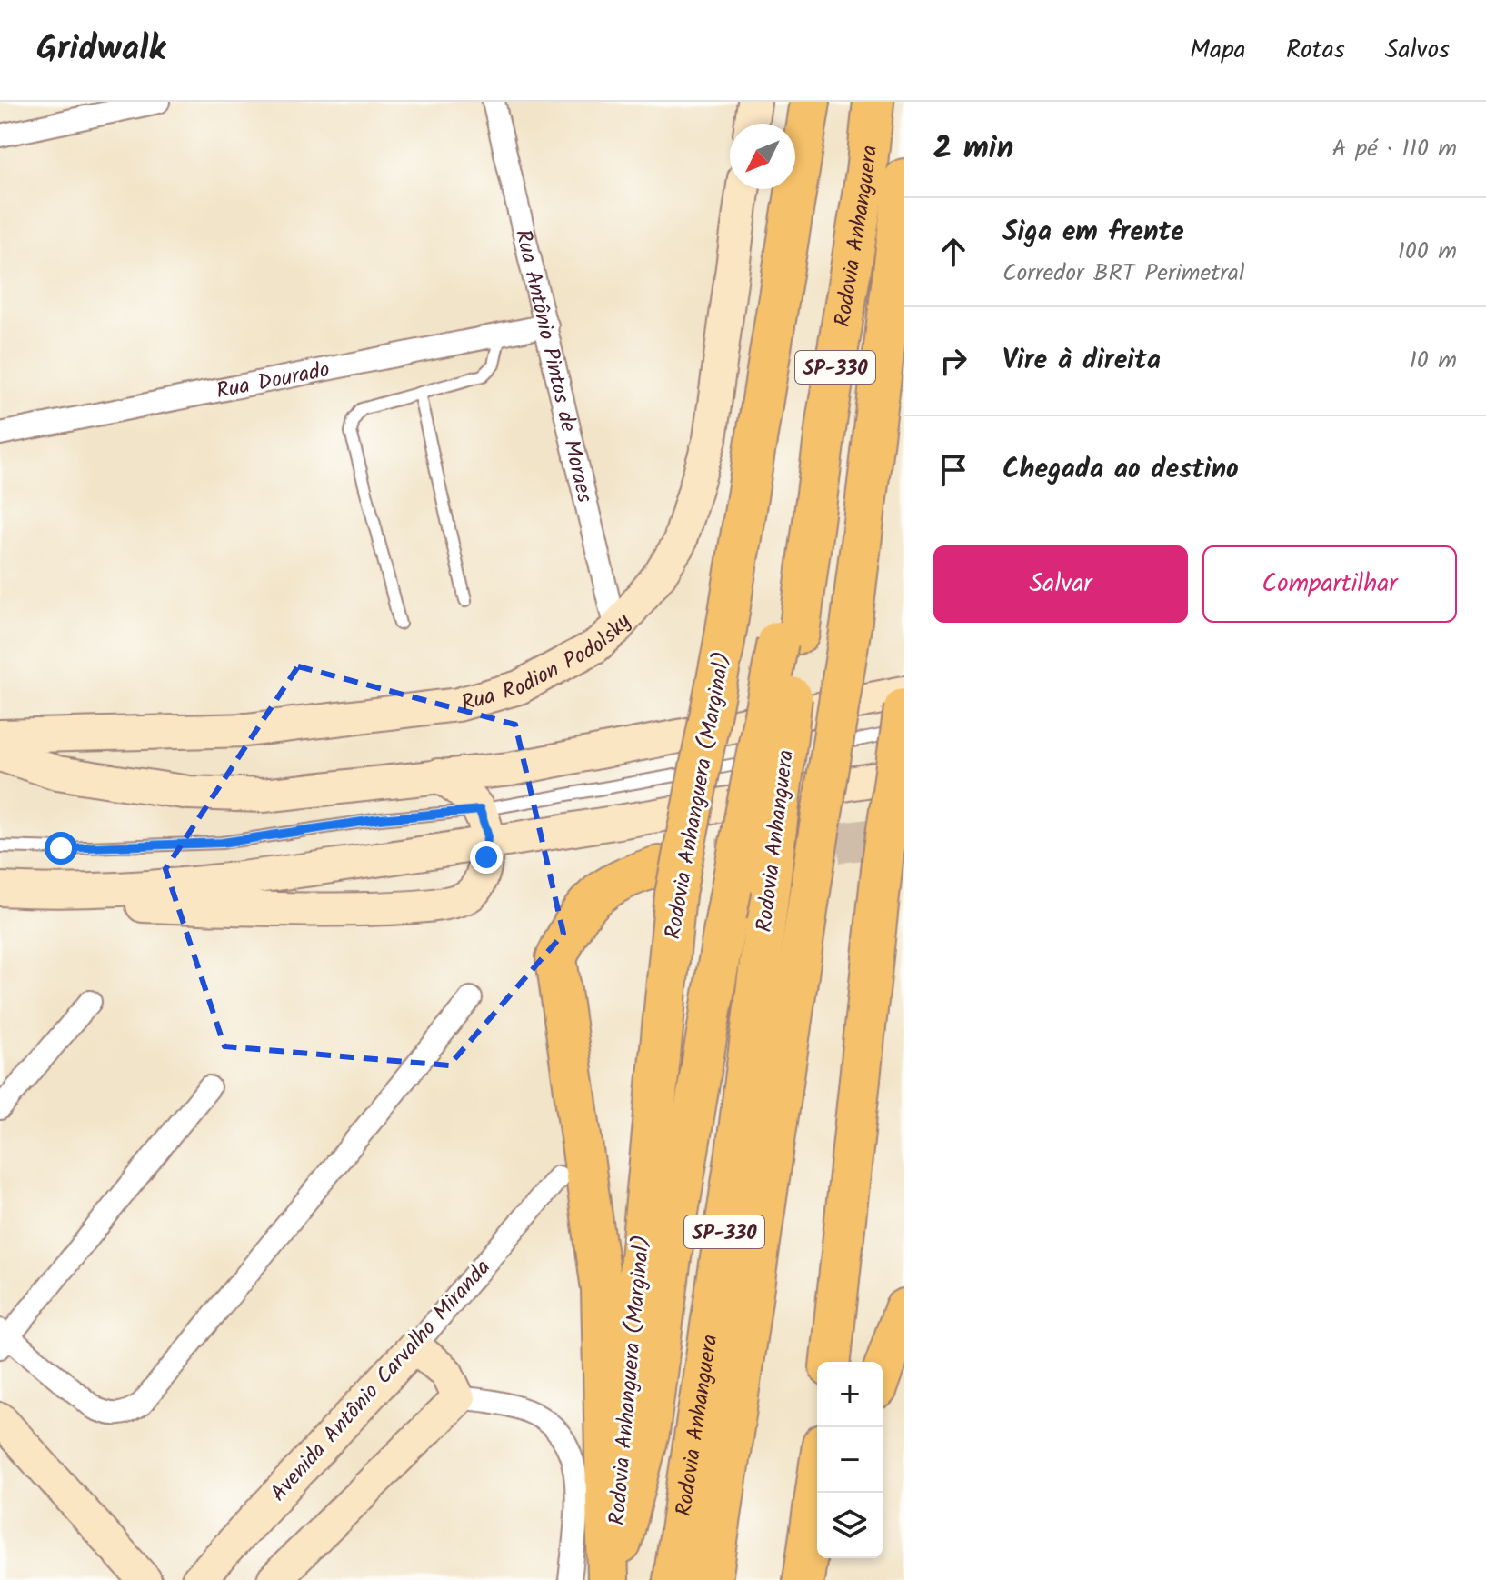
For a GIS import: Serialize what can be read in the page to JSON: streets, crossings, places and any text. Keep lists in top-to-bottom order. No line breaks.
{"streets":{"highway":["Rodovia Anhanguera","SP-330","Rodovia Anhanguera (Marginal)"],"street":["Rua Antônio Pintos de Moraes","Rua Dourado","Rua Rodion Podolsky","Avenida Antônio Carvalho Miranda"]},"crossings":[["Rua Antônio Pintos de Moraes","Rua Dourado"],["Rua Antônio Pintos de Moraes","Rua Rodion Podolsky"]],"north":"bottom left","page":{"header":"Gridwalk","nav":["Mapa","Rotas","Salvos"],"heading":["2 min","A pé · 110 m"],"list":[["Siga em frente","Corredor BRT Perimetral","100 m"],["Vire à direita","10 m"],"Chegada ao destino"],"buttons":["Salvar","Compartilhar"],"map_buttons":["+","−"]}}
